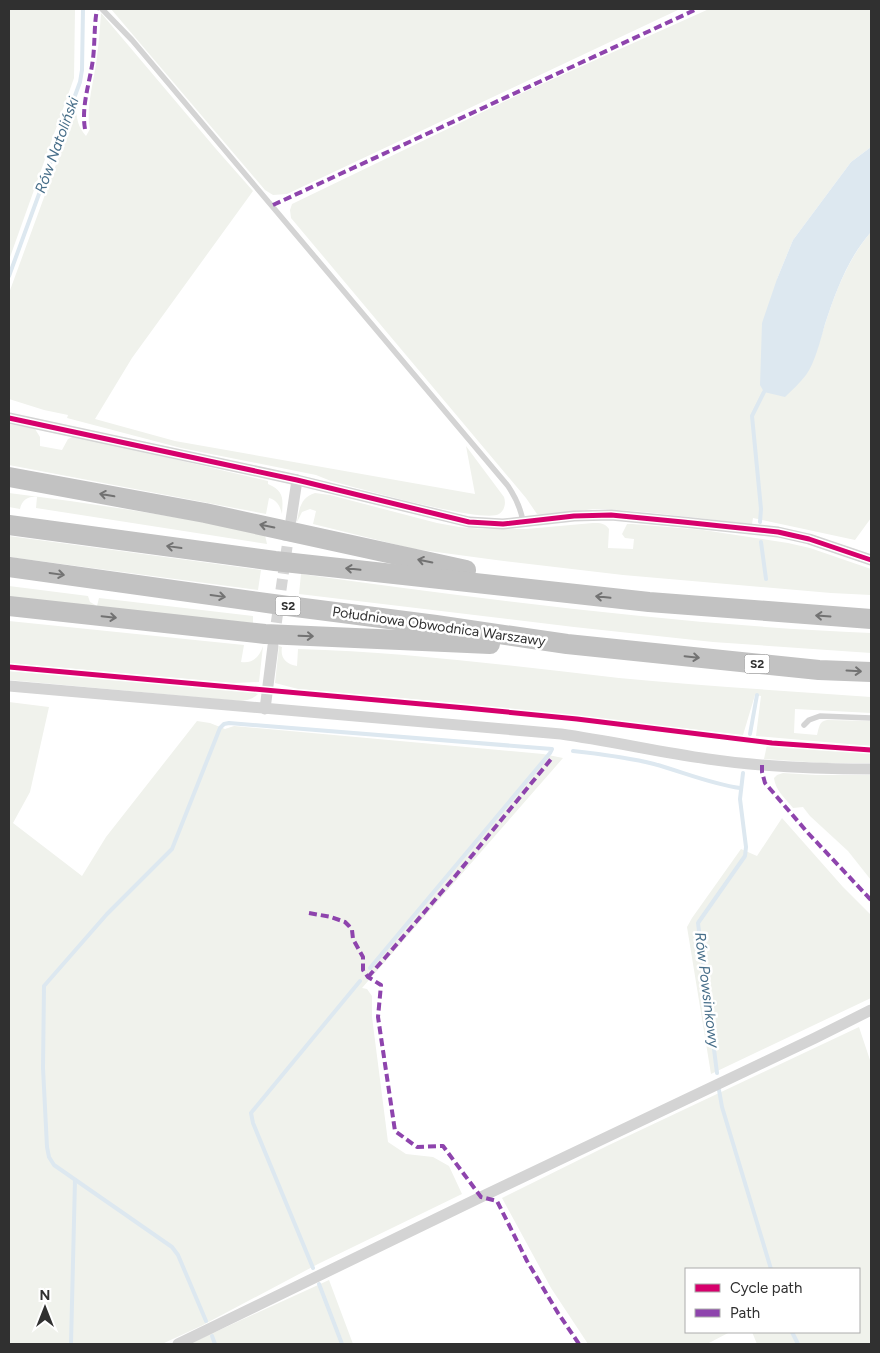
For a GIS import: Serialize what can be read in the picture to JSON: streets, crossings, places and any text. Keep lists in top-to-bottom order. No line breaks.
{"streets":{"highway":["S2","Południowa Obwodnica Warszawy"]},"water":["Rów Natoliński","Rów Powsinkowy"],"legend":["Cycle path","Path"],"north":"top"}
